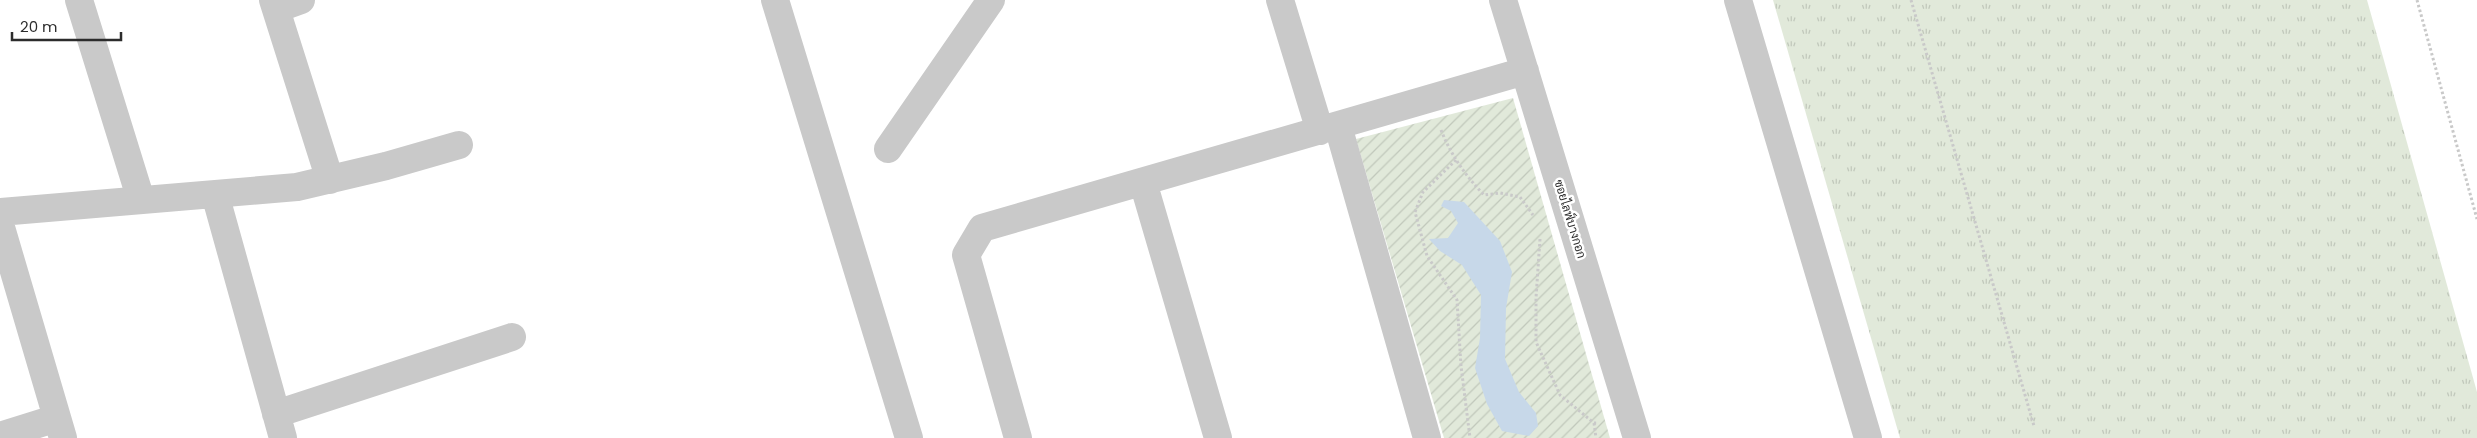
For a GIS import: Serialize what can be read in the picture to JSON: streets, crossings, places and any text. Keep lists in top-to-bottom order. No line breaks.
{"streets":{"street":["ซอยไลฟ์บางกอก"]},"scale_bar":"20 m"}
